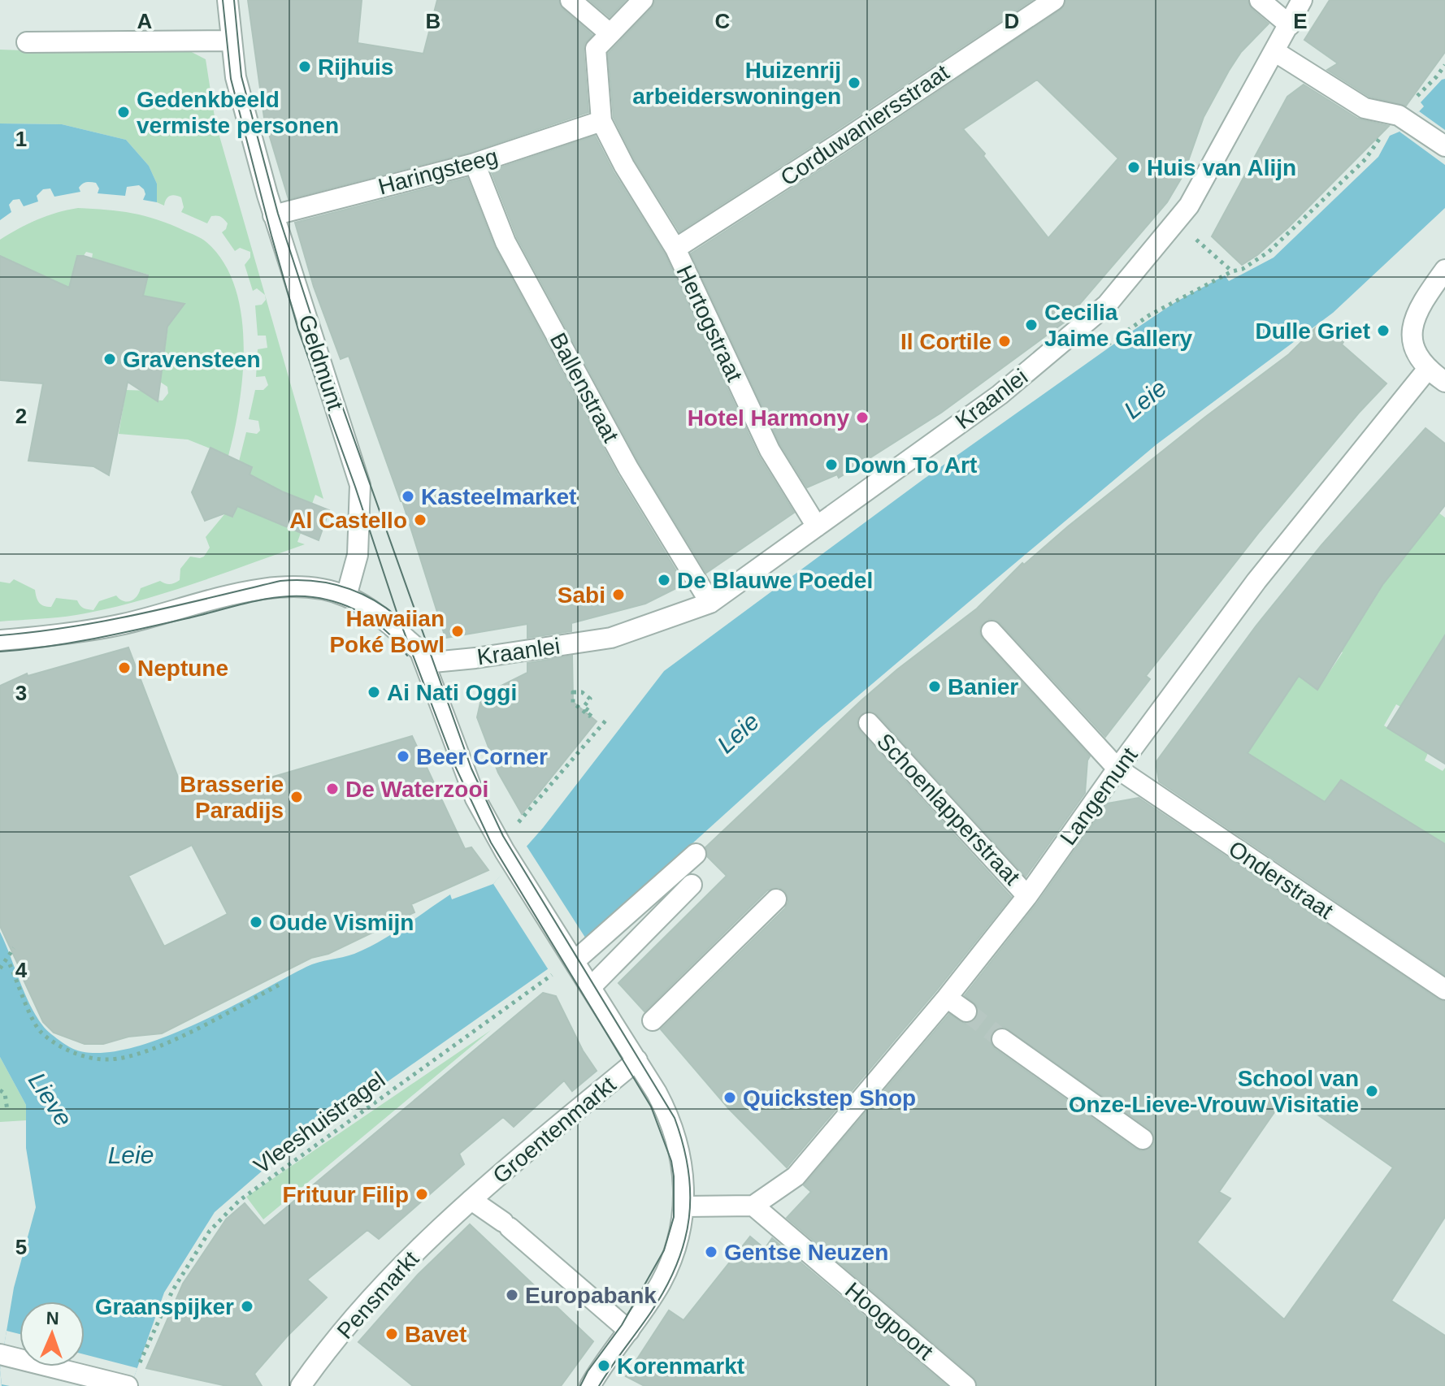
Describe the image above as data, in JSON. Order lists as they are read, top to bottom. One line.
{"streets":{"street":["Corduwaniersstraat","Haringsteeg","Hertogstraat","Geldmunt","Ballenstraat","Kraanlei","Langemunt","Schoenlapperstraat","Onderstraat","Groentenmarkt","Pensmarkt","Hoogpoort"],"path":["Vleeshuistragel"]},"crossings":[["Corduwaniersstraat","Hertogstraat"],["Haringsteeg","Hertogstraat"],["Haringsteeg","Geldmunt"],["Haringsteeg","Ballenstraat"],["Hertogstraat","Kraanlei"],["Ballenstraat","Kraanlei"],["Kraanlei","Groentenmarkt"],["Langemunt","Schoenlapperstraat"],["Langemunt","Onderstraat"],["Langemunt","Hoogpoort"],["Groentenmarkt","Pensmarkt"]],"water":["Leie","Lieve"],"places":["Rijhuis","Huizenrij arbeiderswoningen","Gedenkbeeld vermiste personen","Huis van Alijn","Cecilia Jaime Gallery","Dulle Griet","Il Cortile","Gravensteen","Hotel Harmony","Down To Art","Kasteelmarket","Al Castello","De Blauwe Poedel","Sabi","Hawaiian Poké Bowl","Neptune","Banier","Ai Nati Oggi","Beer Corner","De Waterzooi","Brasserie Paradijs","Oude Vismijn","School van Onze-Lieve-Vrouw Visitatie","Quickstep Shop","Frituur Filip","Gentse Neuzen","Europabank","Graanspijker","Bavet","Korenmarkt"],"north":"top","grid":{"columns":["A","B","C","D","E"],"rows":["1","2","3","4","5"]}}
